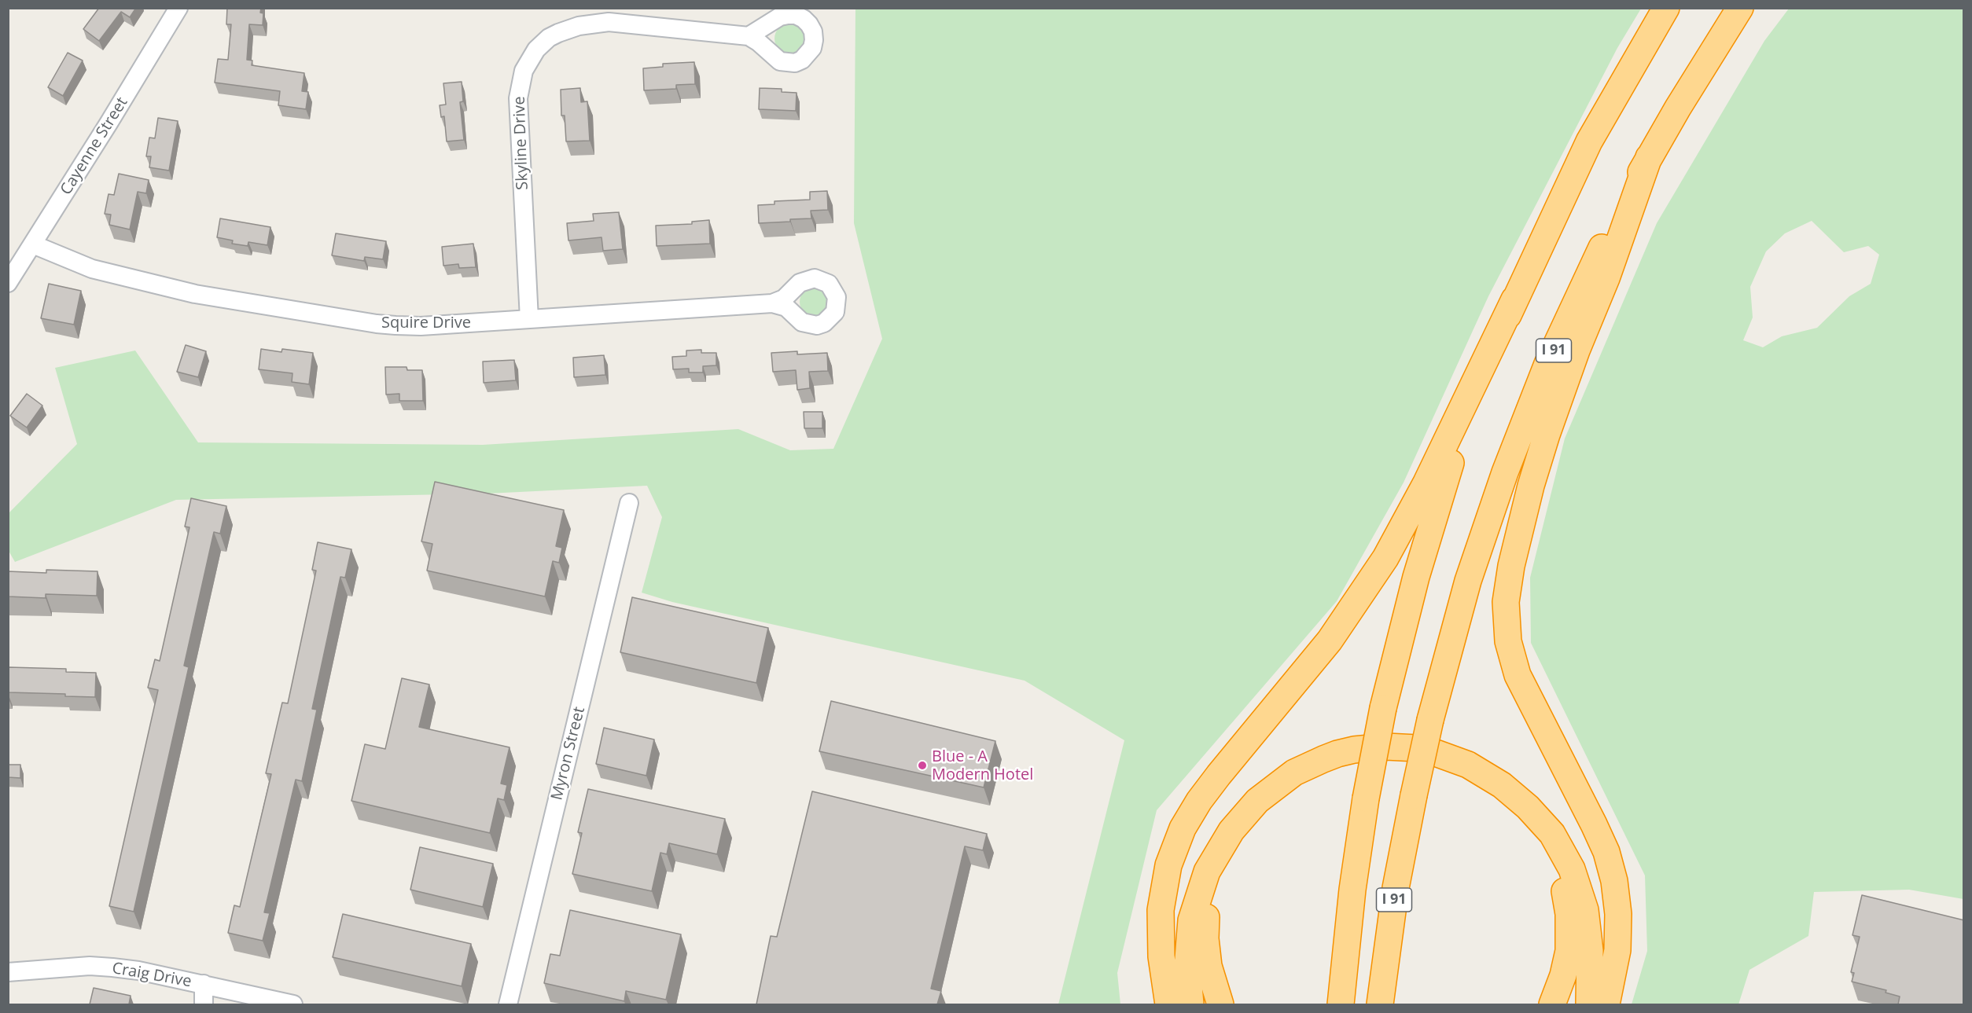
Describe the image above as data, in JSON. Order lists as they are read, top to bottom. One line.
{"streets":{"highway":["I 91"],"street":["Skyline Drive","Cayenne Street","Squire Drive","Myron Street","Craig Drive"]},"crossings":[["Skyline Drive","Squire Drive"],["Cayenne Street","Squire Drive"]],"places":["Blue - A Modern Hotel"]}
